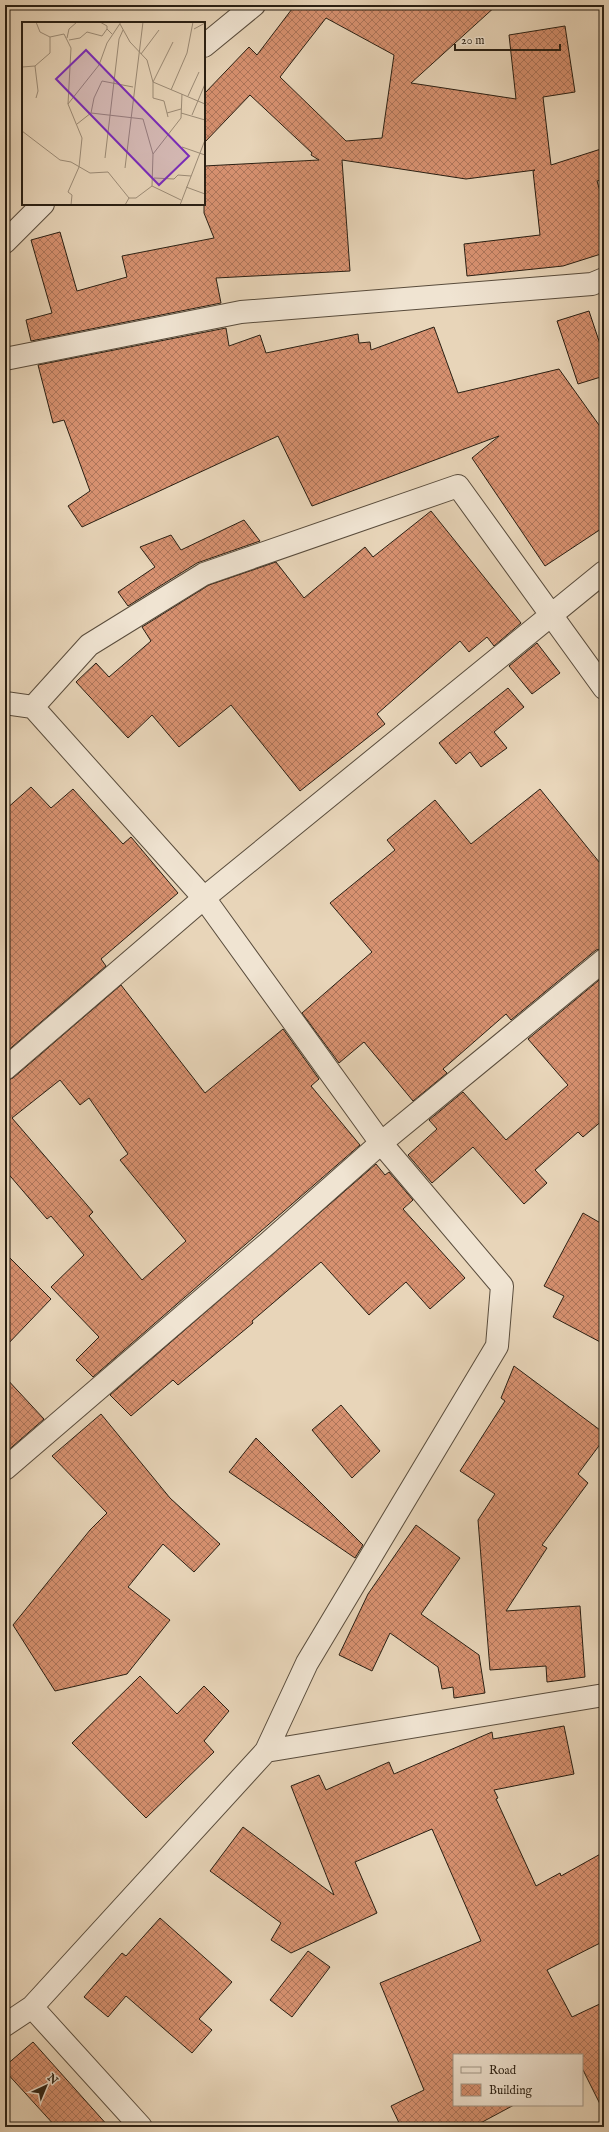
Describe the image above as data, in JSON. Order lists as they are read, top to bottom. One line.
{"legend":["Road","Building"],"scale_bar":"20 m","north":"top right"}
